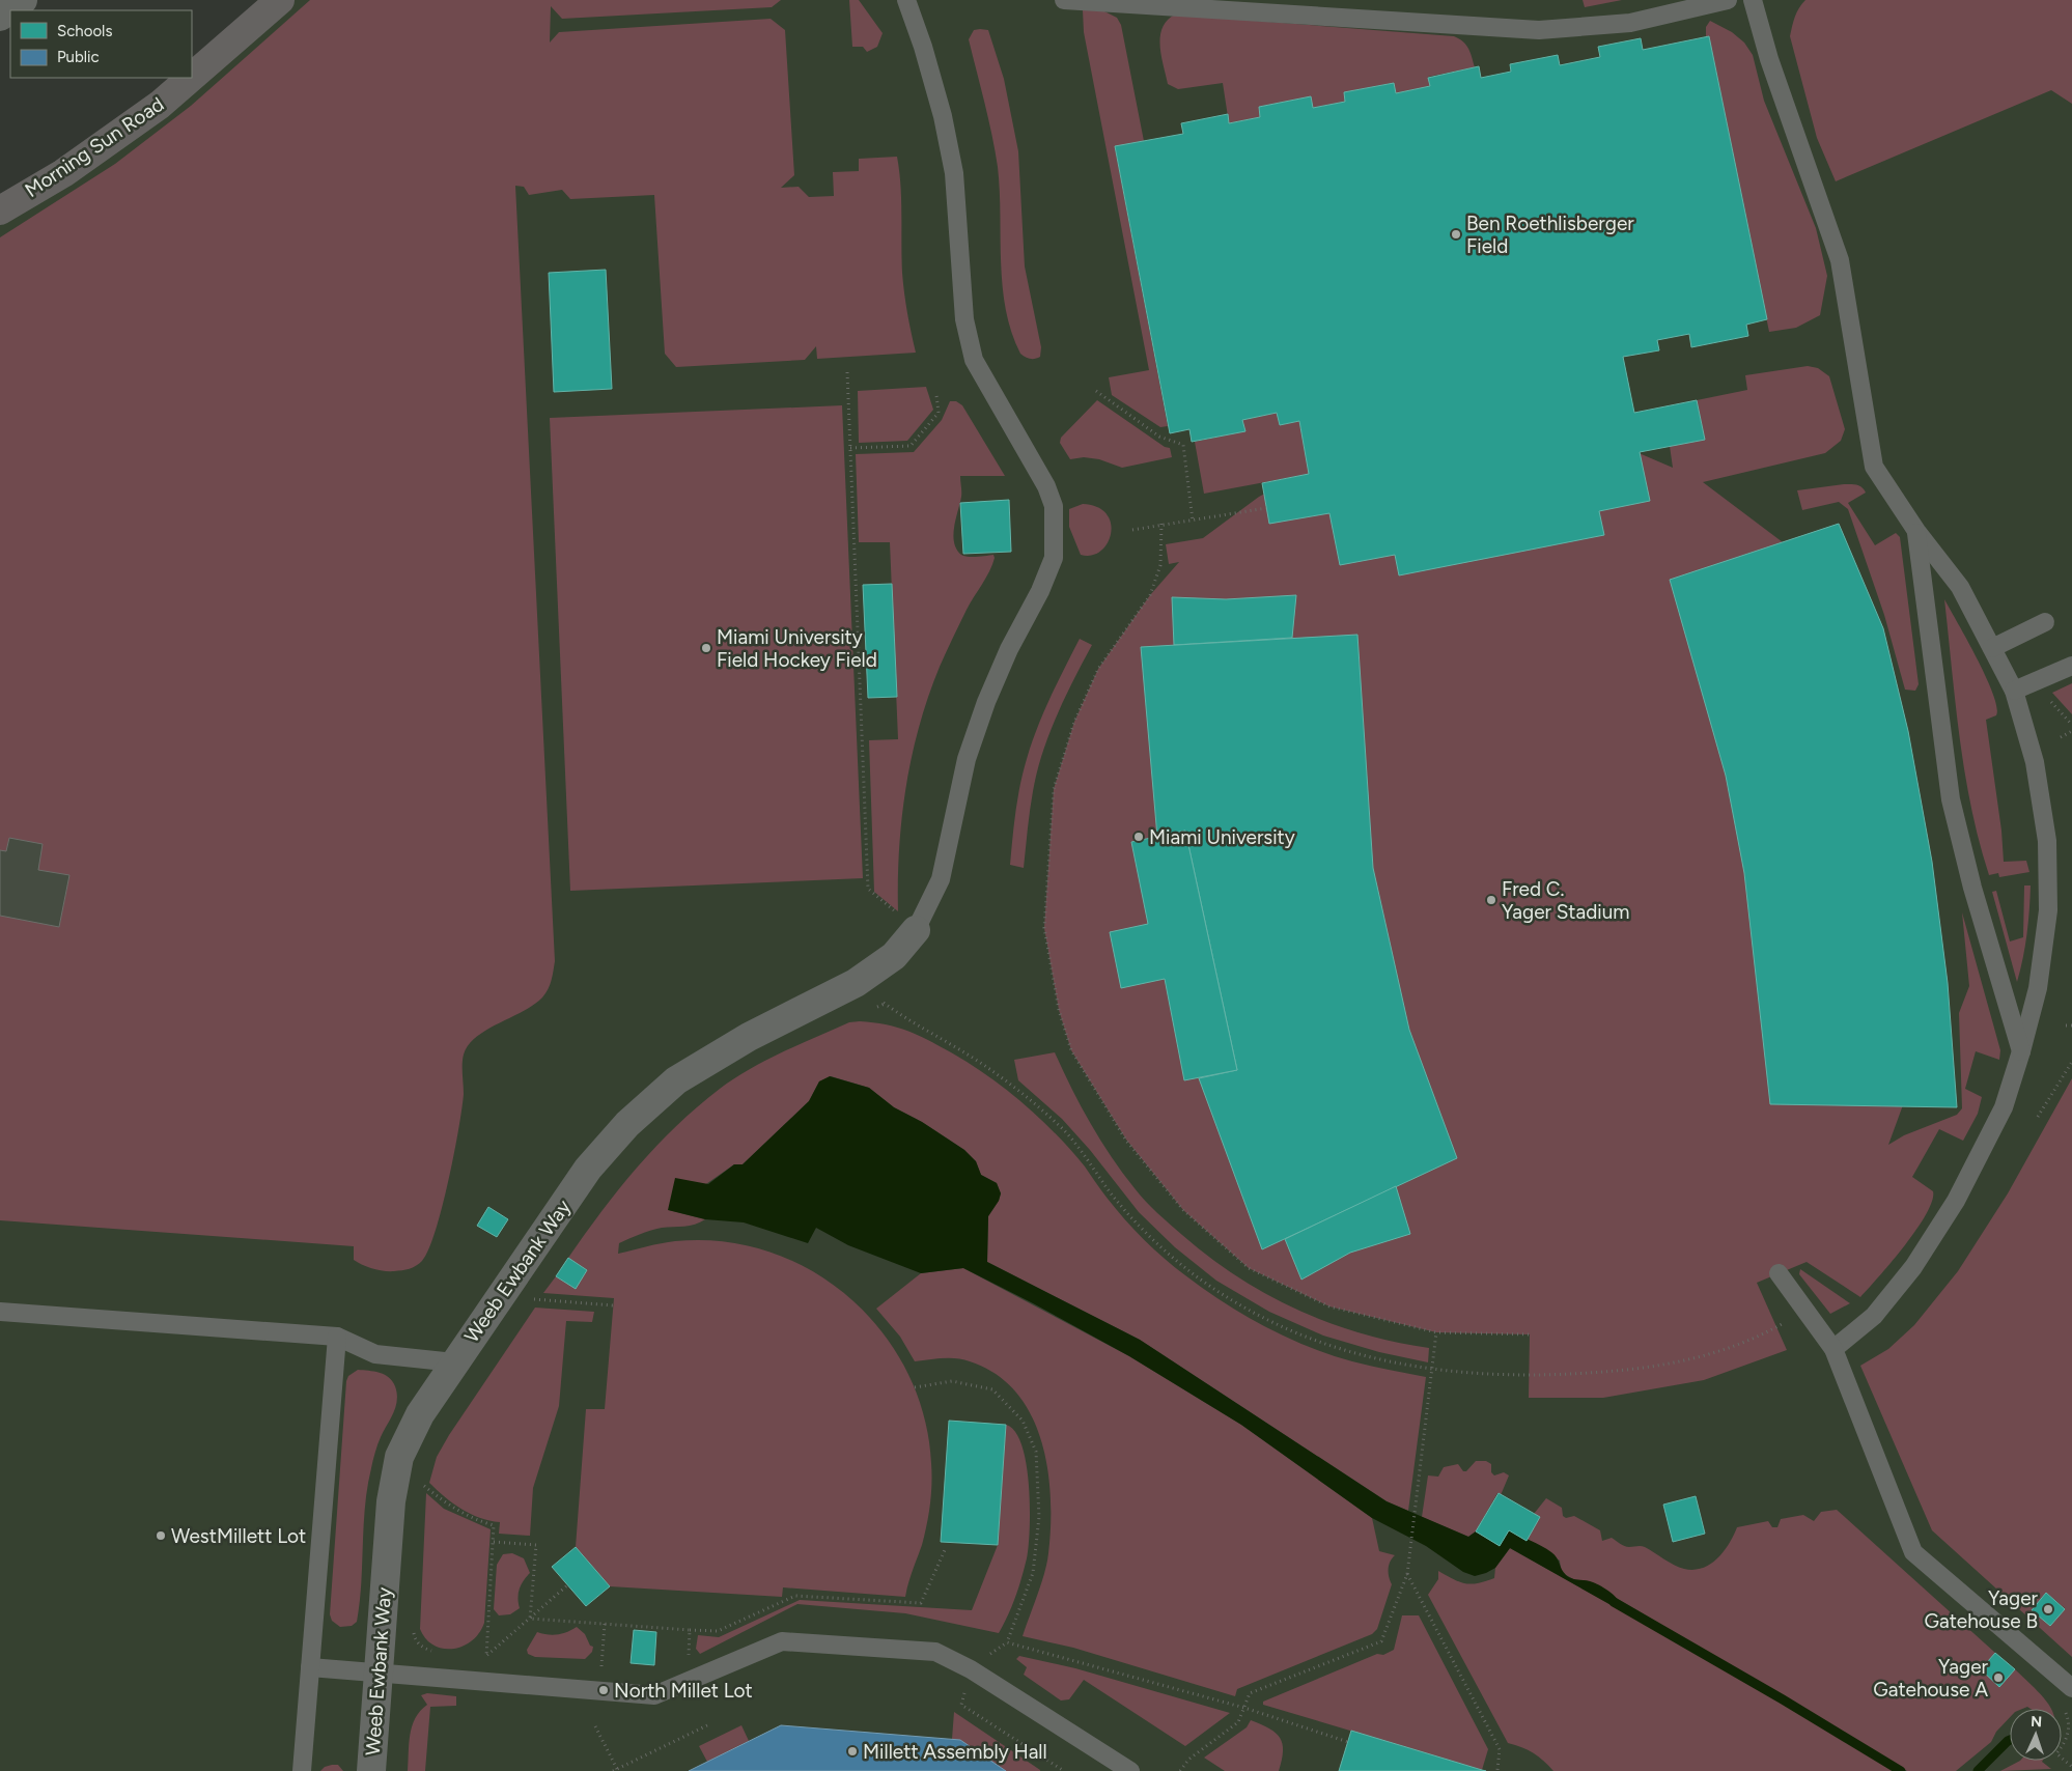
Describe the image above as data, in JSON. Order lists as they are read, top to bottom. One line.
{"streets":{"main road":["Morning Sun Road"],"street":["Weeb Ewbank Way"]},"places":["Ben Roethlisberger Field","Miami University Field Hockey Field","Miami University","Fred C. Yager Stadium","WestMillett Lot","Yager Gatehouse B","Yager Gatehouse A","North Millet Lot","Millett Assembly Hall"],"legend":["Schools","Public"],"north":"top"}
